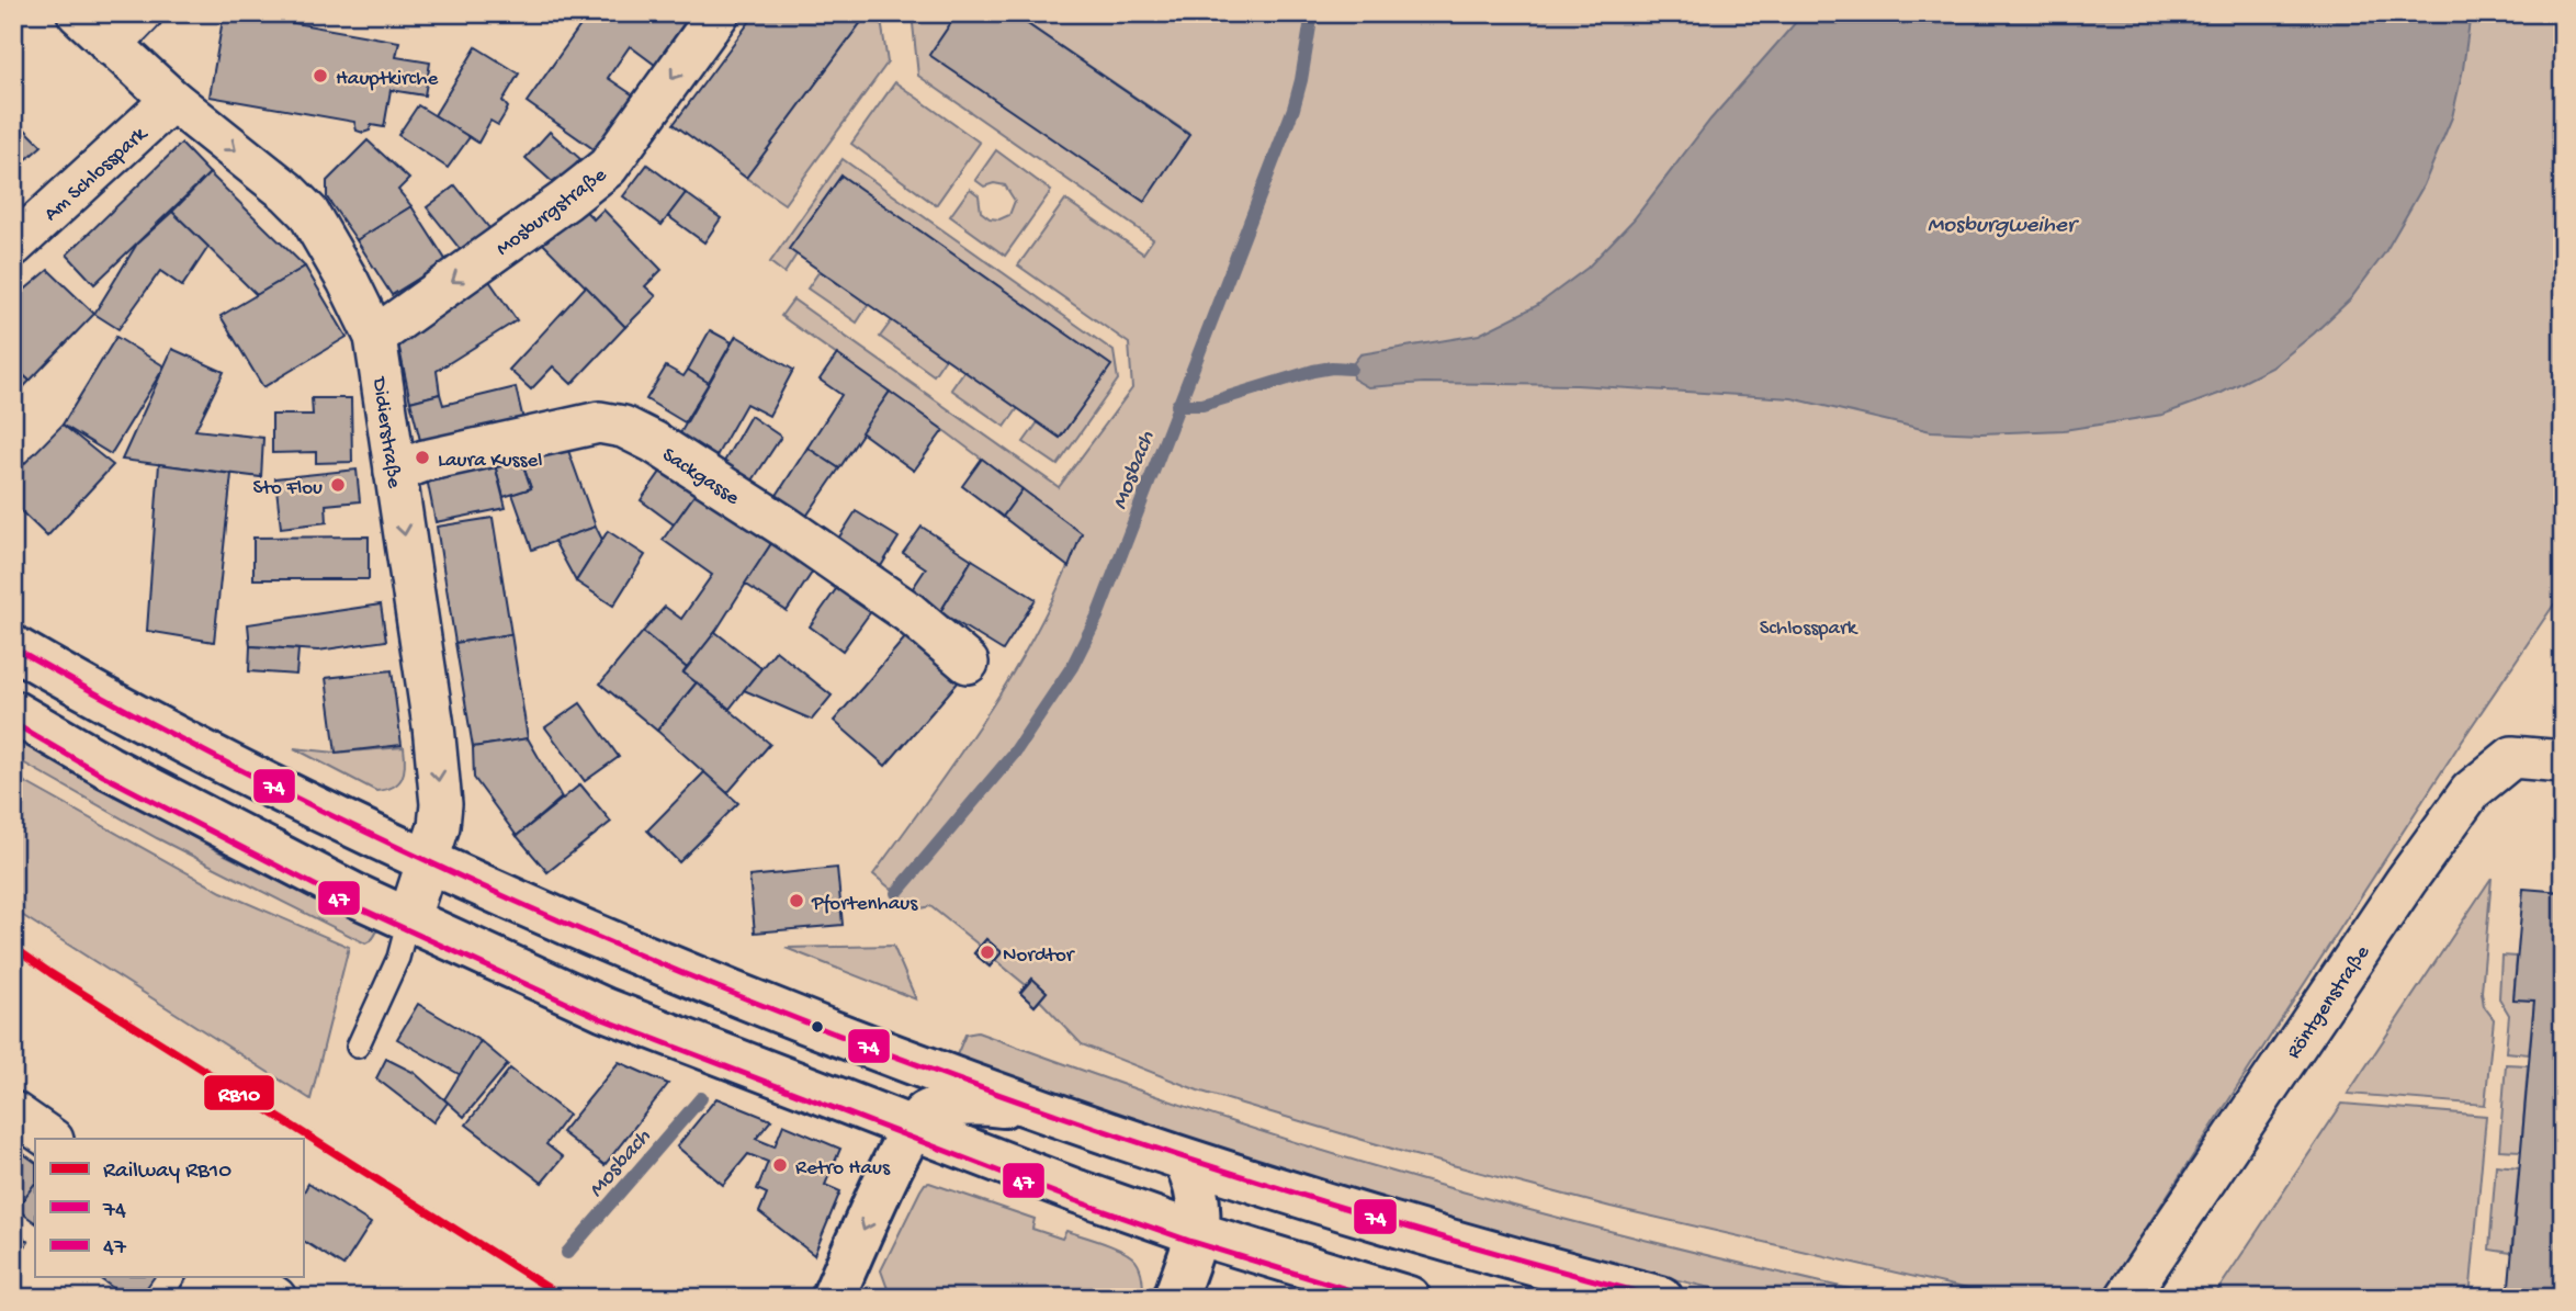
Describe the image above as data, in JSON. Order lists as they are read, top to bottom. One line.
{"streets":{"street":["Am Schlosspark","Mosburgstraße","Didierstraße","Sackgasse","Röntgenstraße"]},"crossings":[["Am Schlosspark","Didierstraße"],["Mosburgstraße","Didierstraße"],["Didierstraße","Sackgasse"]],"one_way":["Mosburgstraße","Didierstraße"],"water":["Mosburgweiher","Mosbach"],"parks":["Schlosspark"],"places":["Hauptkirche","Laura Kussel","Sto Flou","Pfortenhaus","Nordtor","Retro Haus"],"lines":["transit line 74","transit line 47","rail line RB10"],"legend":["Railway RB10","74","47"]}
